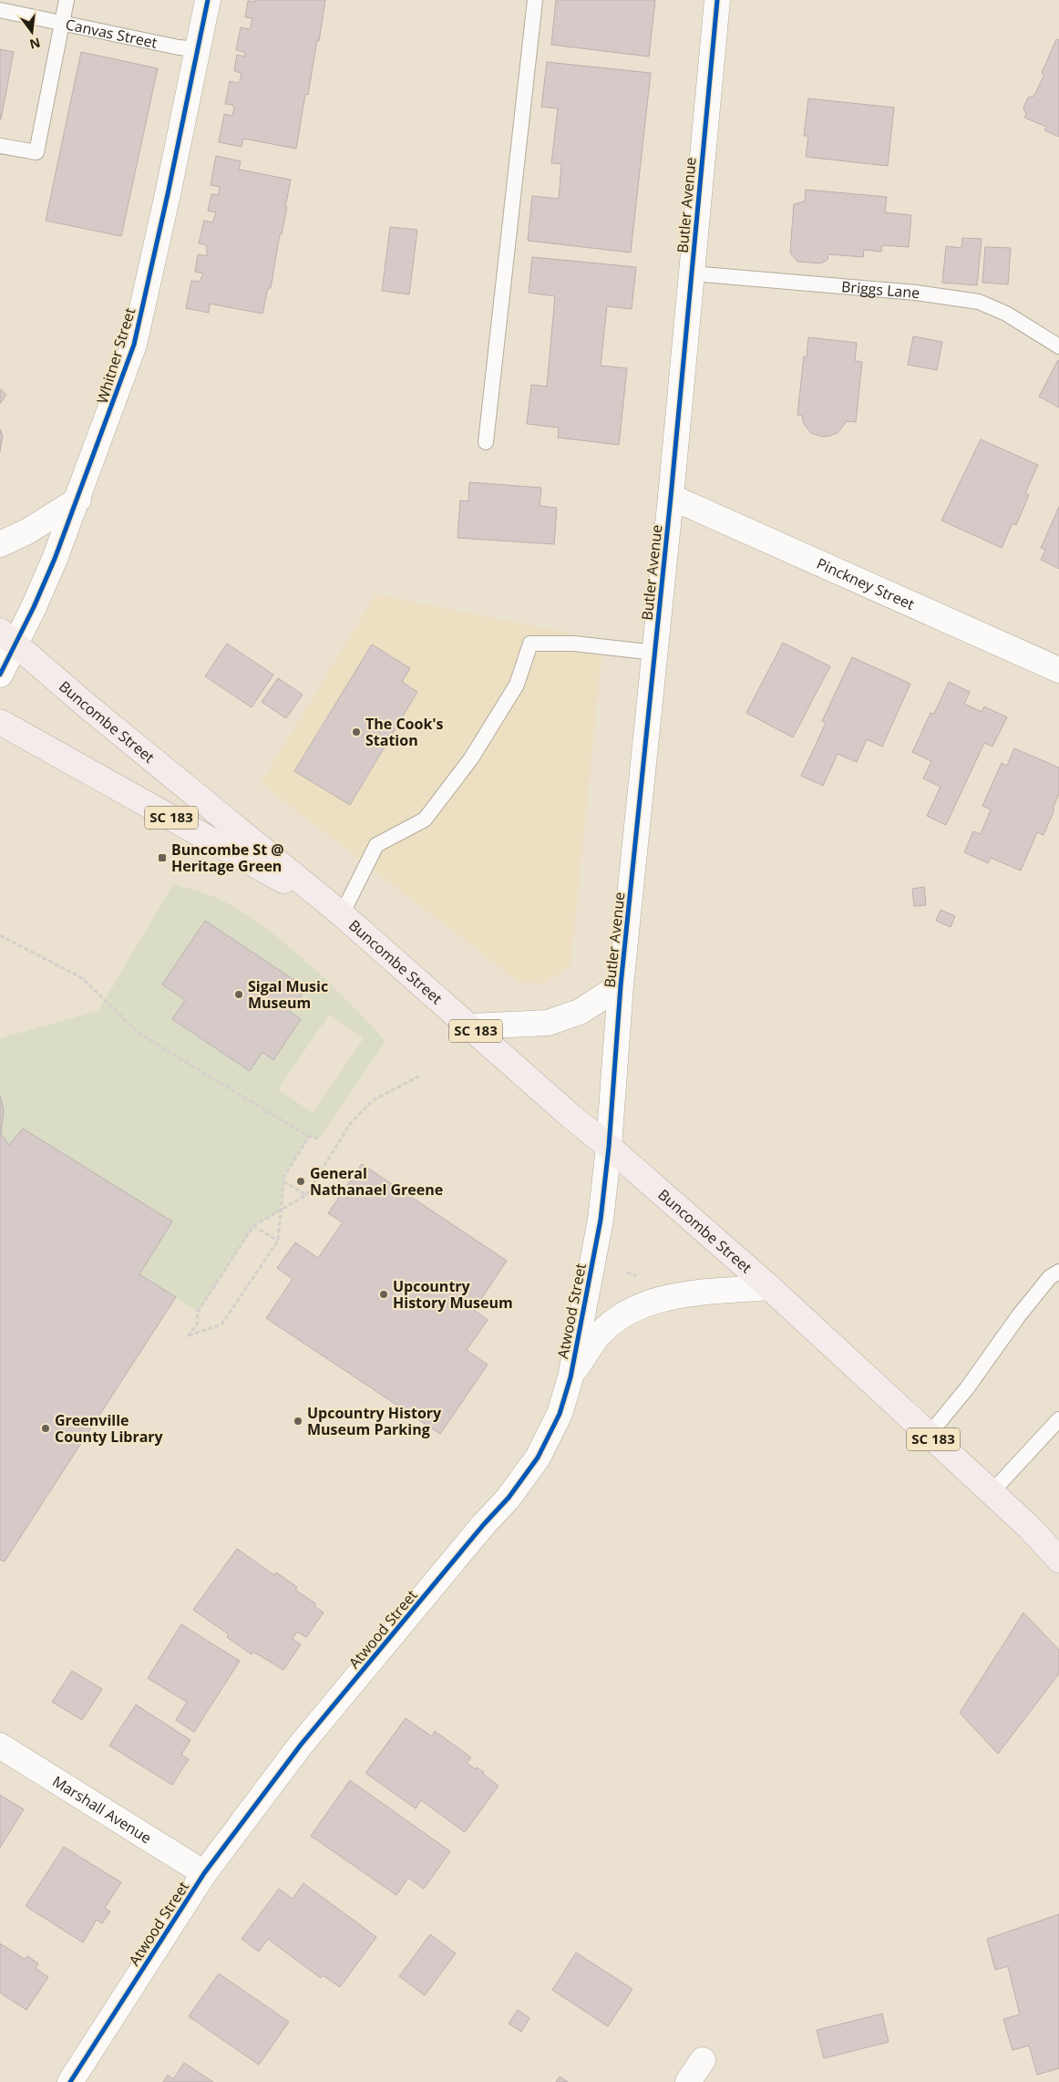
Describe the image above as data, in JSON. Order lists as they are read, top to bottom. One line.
{"streets":{"main road":["Buncombe Street","SC 183"],"street":["Butler Avenue","Whitner Street","Pinckney Street","Atwood Street","Marshall Avenue"],"lane":["Canvas Street","Briggs Lane"]},"crossings":[["Canvas Street","Whitner Street"],["Butler Avenue","Briggs Lane"],["Butler Avenue","Pinckney Street"],["Butler Avenue","Buncombe Street"],["Butler Avenue","Atwood Street"],["Whitner Street","Buncombe Street"],["Buncombe Street","Atwood Street"],["Atwood Street","Marshall Avenue"]],"places":{"other":["The Cook's Station","Sigal Music Museum","General Nathanael Greene","Upcountry History Museum","Upcountry History Museum Parking","Greenville County Library"],"transit":["Buncombe St @ Heritage Green"]},"north":"bottom"}
